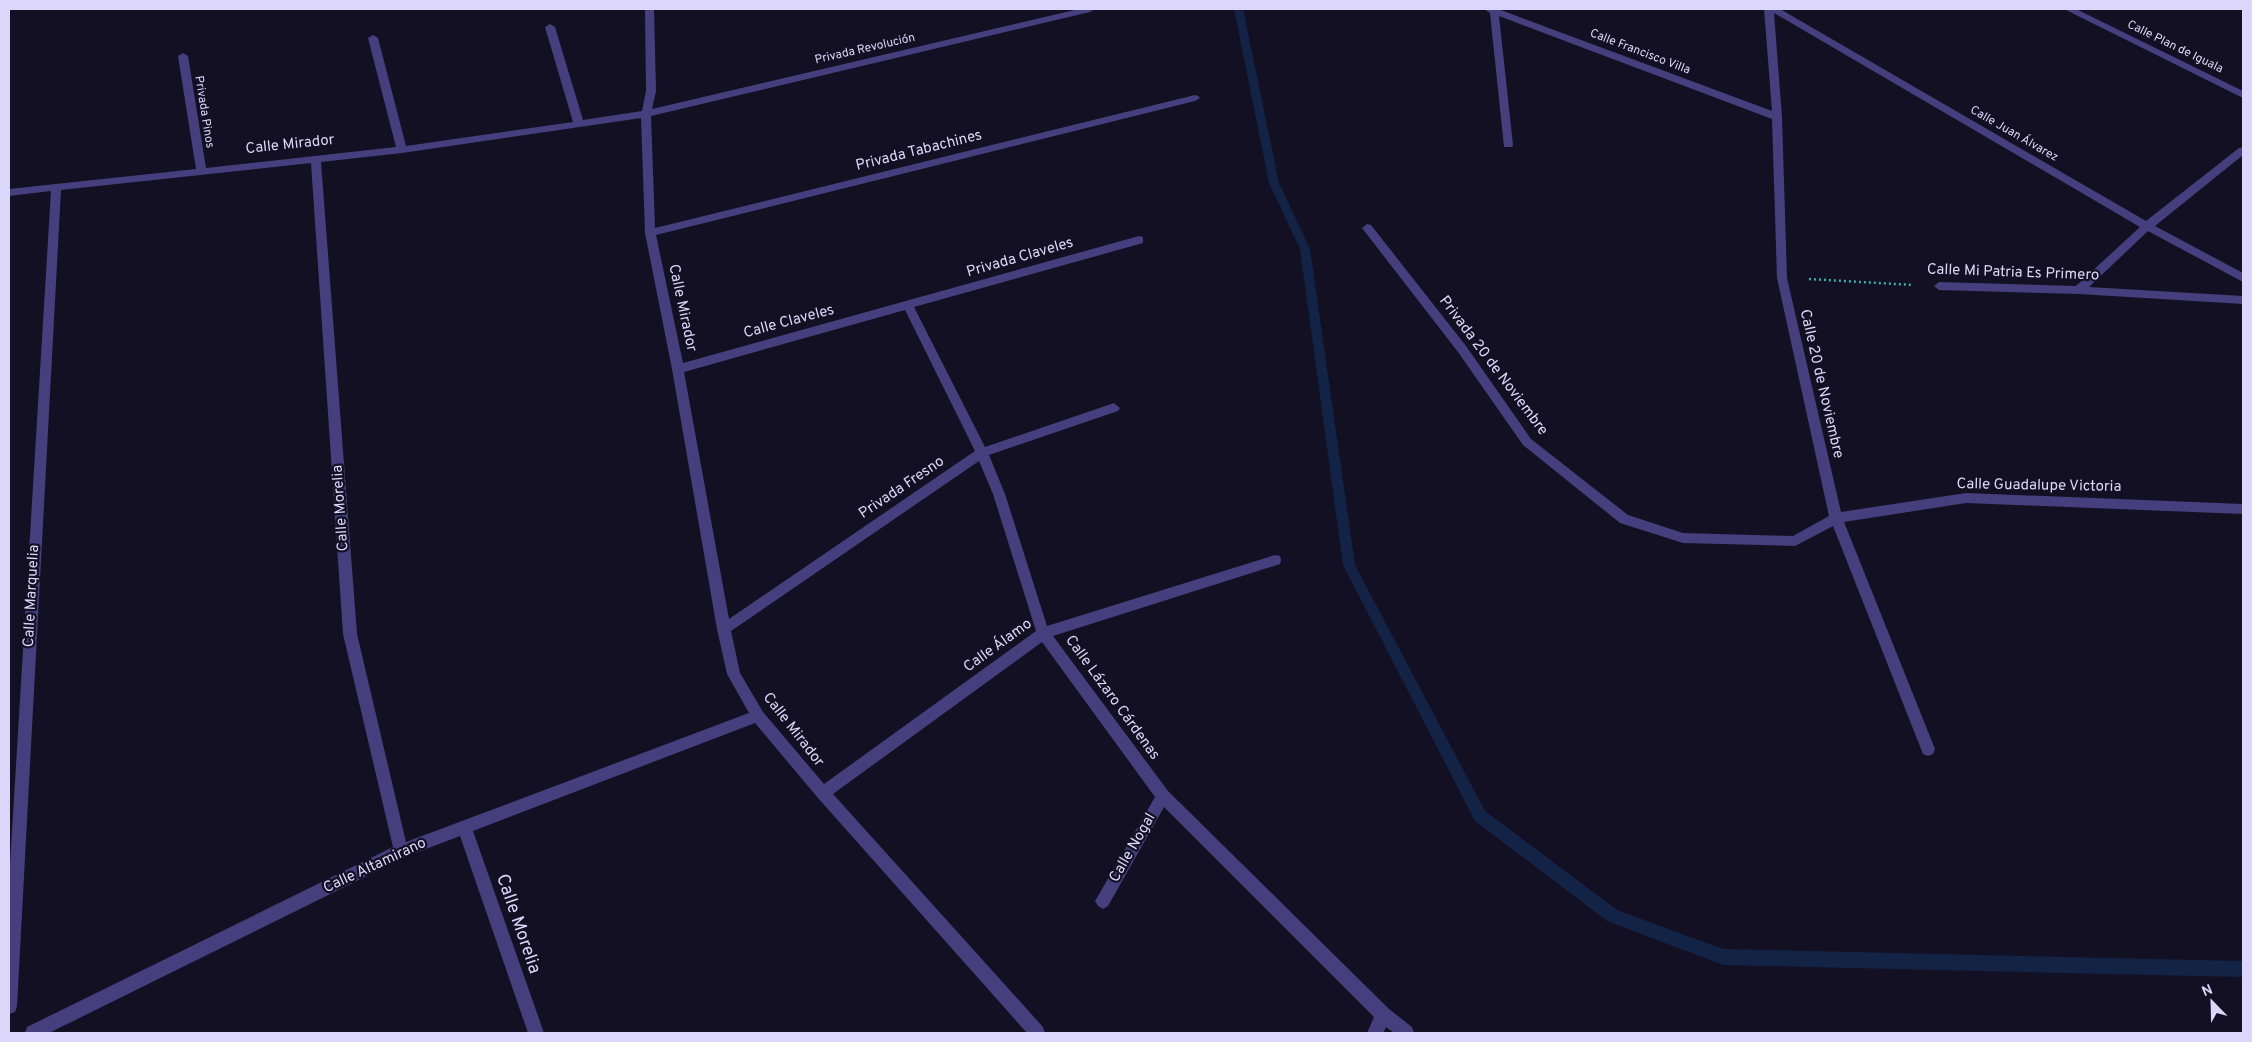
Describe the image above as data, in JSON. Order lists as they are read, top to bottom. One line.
{"streets":{"street":["Calle Plan de Iguala","Privada Revolución","Calle Francisco Villa","Privada Pinos","Calle Juan Álvarez","Calle Mirador","Privada Tabachines","Privada Claveles","Calle Mi Patria Es Primero","Calle Claveles","Privada 20 de Noviembre","Calle 20 de Noviembre","Calle Guadalupe Victoria","Privada Fresno","Calle Morelia","Calle Marquelia","Calle Álamo","Calle Lázaro Cárdenas","Calle Nogal","Calle Altamirano"]},"crossings":[["Privada Revolución","Calle Mirador"],["Calle Francisco Villa","Calle 20 de Noviembre"],["Privada Pinos","Calle Mirador"],["Calle Mirador","Privada Tabachines"],["Calle Mirador","Calle Claveles"],["Calle Mirador","Privada Fresno"],["Calle Mirador","Calle Morelia"],["Calle Mirador","Calle Marquelia"],["Calle Mirador","Calle Álamo"],["Calle Mirador","Calle Altamirano"],["Privada Claveles","Calle Claveles"],["Privada Claveles","Calle Lázaro Cárdenas"],["Calle Mi Patria Es Primero","Calle 20 de Noviembre"],["Calle Claveles","Calle Lázaro Cárdenas"],["Privada 20 de Noviembre","Calle 20 de Noviembre"],["Privada 20 de Noviembre","Calle Guadalupe Victoria"],["Calle 20 de Noviembre","Calle Guadalupe Victoria"],["Privada Fresno","Calle Lázaro Cárdenas"],["Calle Morelia","Calle Altamirano"],["Calle Álamo","Calle Lázaro Cárdenas"],["Calle Lázaro Cárdenas","Calle Nogal"]],"north":"top left"}
